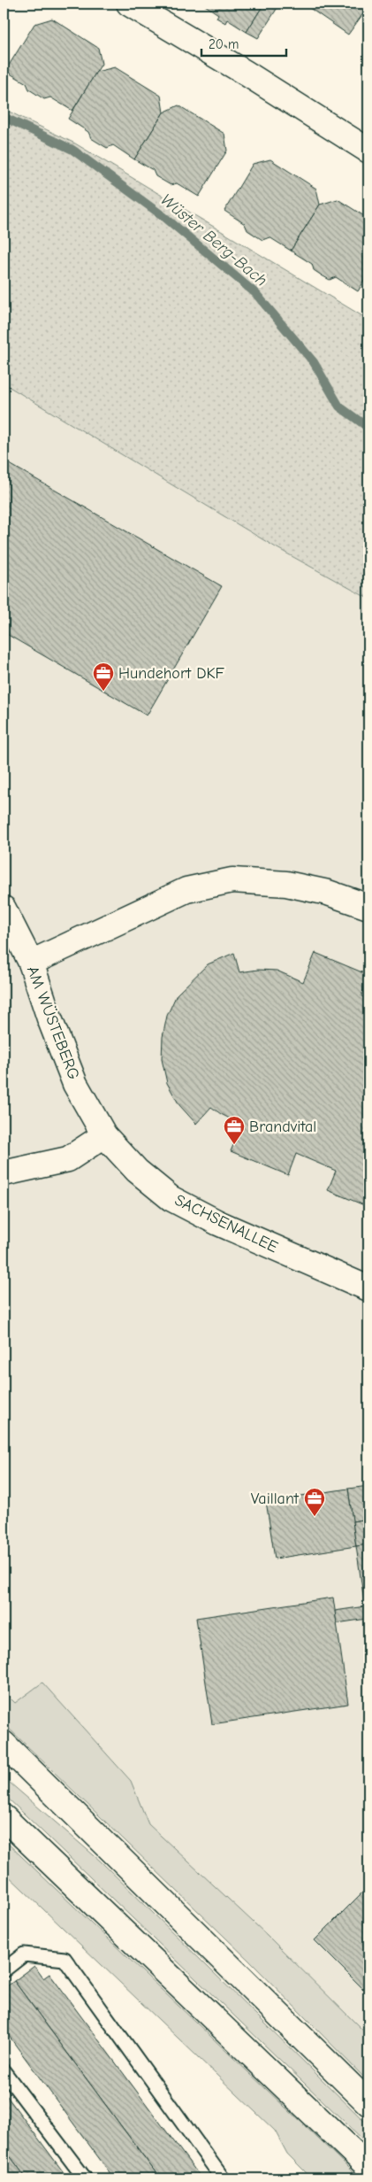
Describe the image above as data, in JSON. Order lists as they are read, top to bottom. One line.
{"streets":{"street":["AM WÜSTEBERG","SACHSENALLEE"]},"crossings":[["AM WÜSTEBERG","SACHSENALLEE"]],"water":["Wüster Berg-Bach"],"places":{"office":["Hundehort DKF","Brandvital","Vaillant"]},"scale_bar":"20 m"}
